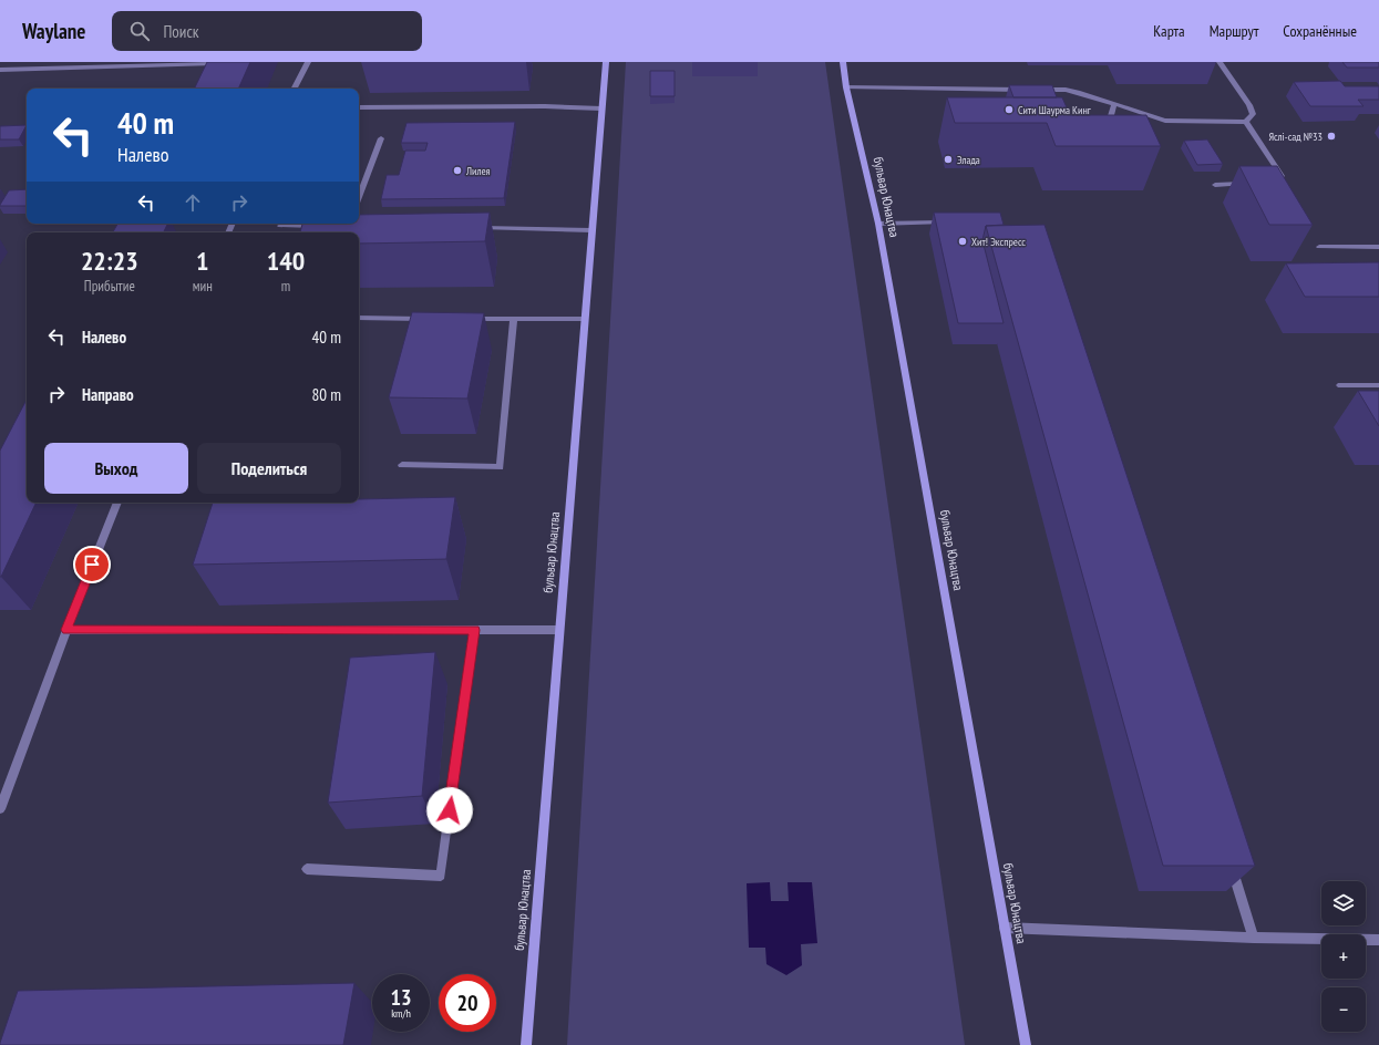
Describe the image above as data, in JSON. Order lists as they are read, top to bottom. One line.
{"streets":{"street":["бульвар Юнацтва"]},"places":["Сити Шаурма Кинг","Яслі-сад №33","Элада","Лилея","Хит! Экспресс"],"page":{"header":"Waylane","search":"Поиск","nav":["Карта","Маршрут","Сохранённые"],"turn":["40 m","Налево"],"eta":["22:23","Прибытие","1","мин","140","m"],"list":[{"name":"Налево","value":"40 m"},{"name":"Направо","value":"80 m"}],"buttons":["Выход","Поделиться"],"map_buttons":["+","−"],"speed":"13 km/h","limit":"20"}}
